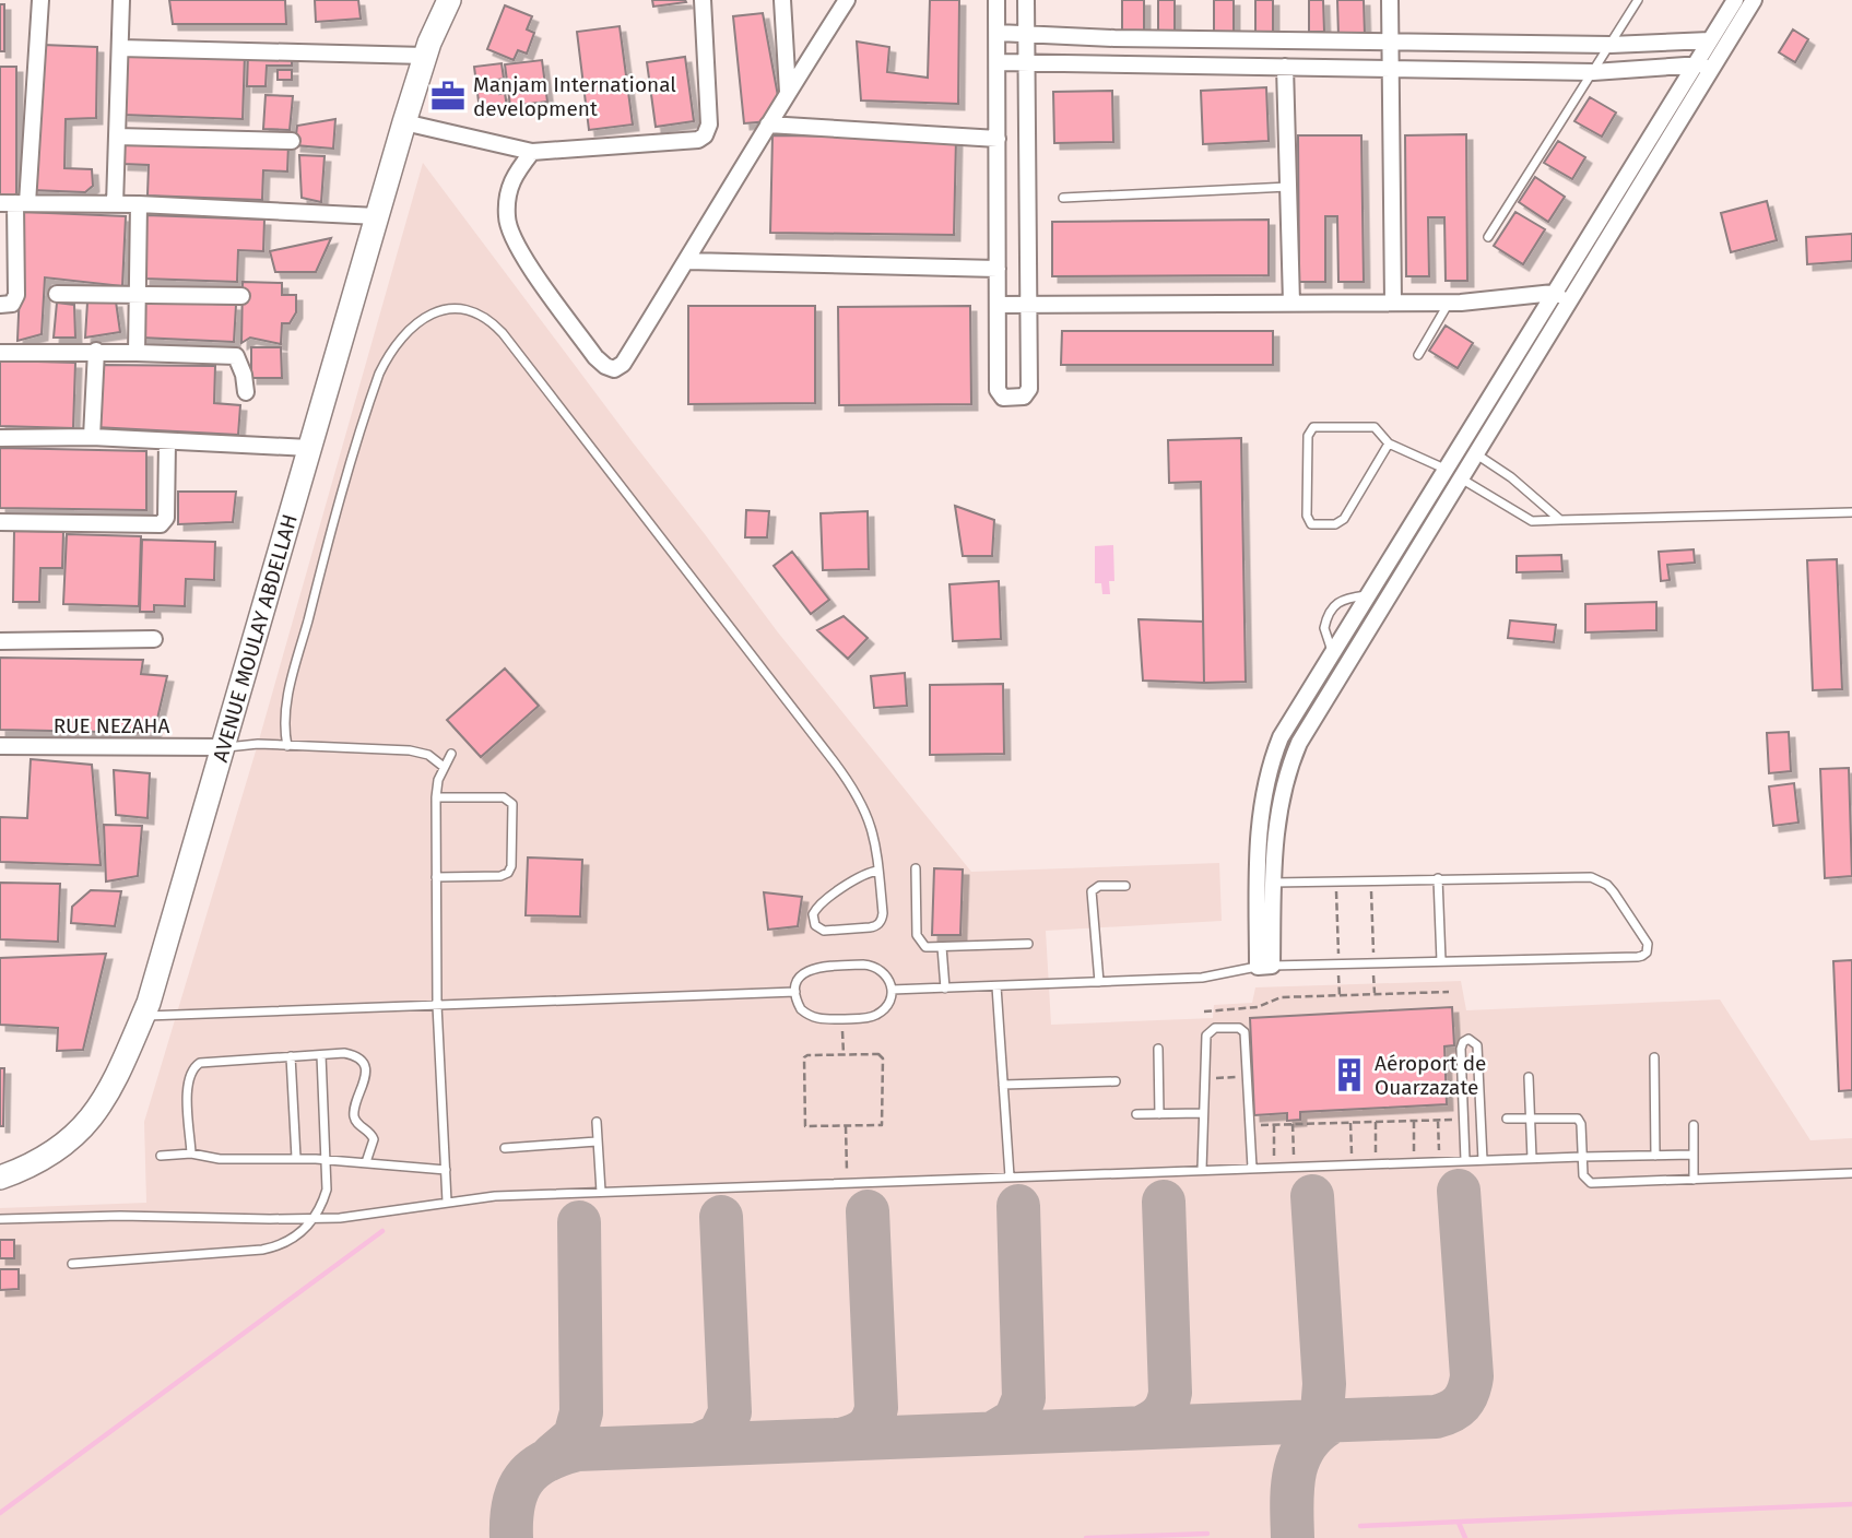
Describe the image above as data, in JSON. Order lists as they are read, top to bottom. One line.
{"streets":{"main road":["AVENUE MOULAY ABDELLAH"],"street":["RUE NEZAHA"]},"crossings":[["AVENUE MOULAY ABDELLAH","RUE NEZAHA"]],"places":{"office":["Manjam International development"],"building":["Aéroport de Ouarzazate"]}}
